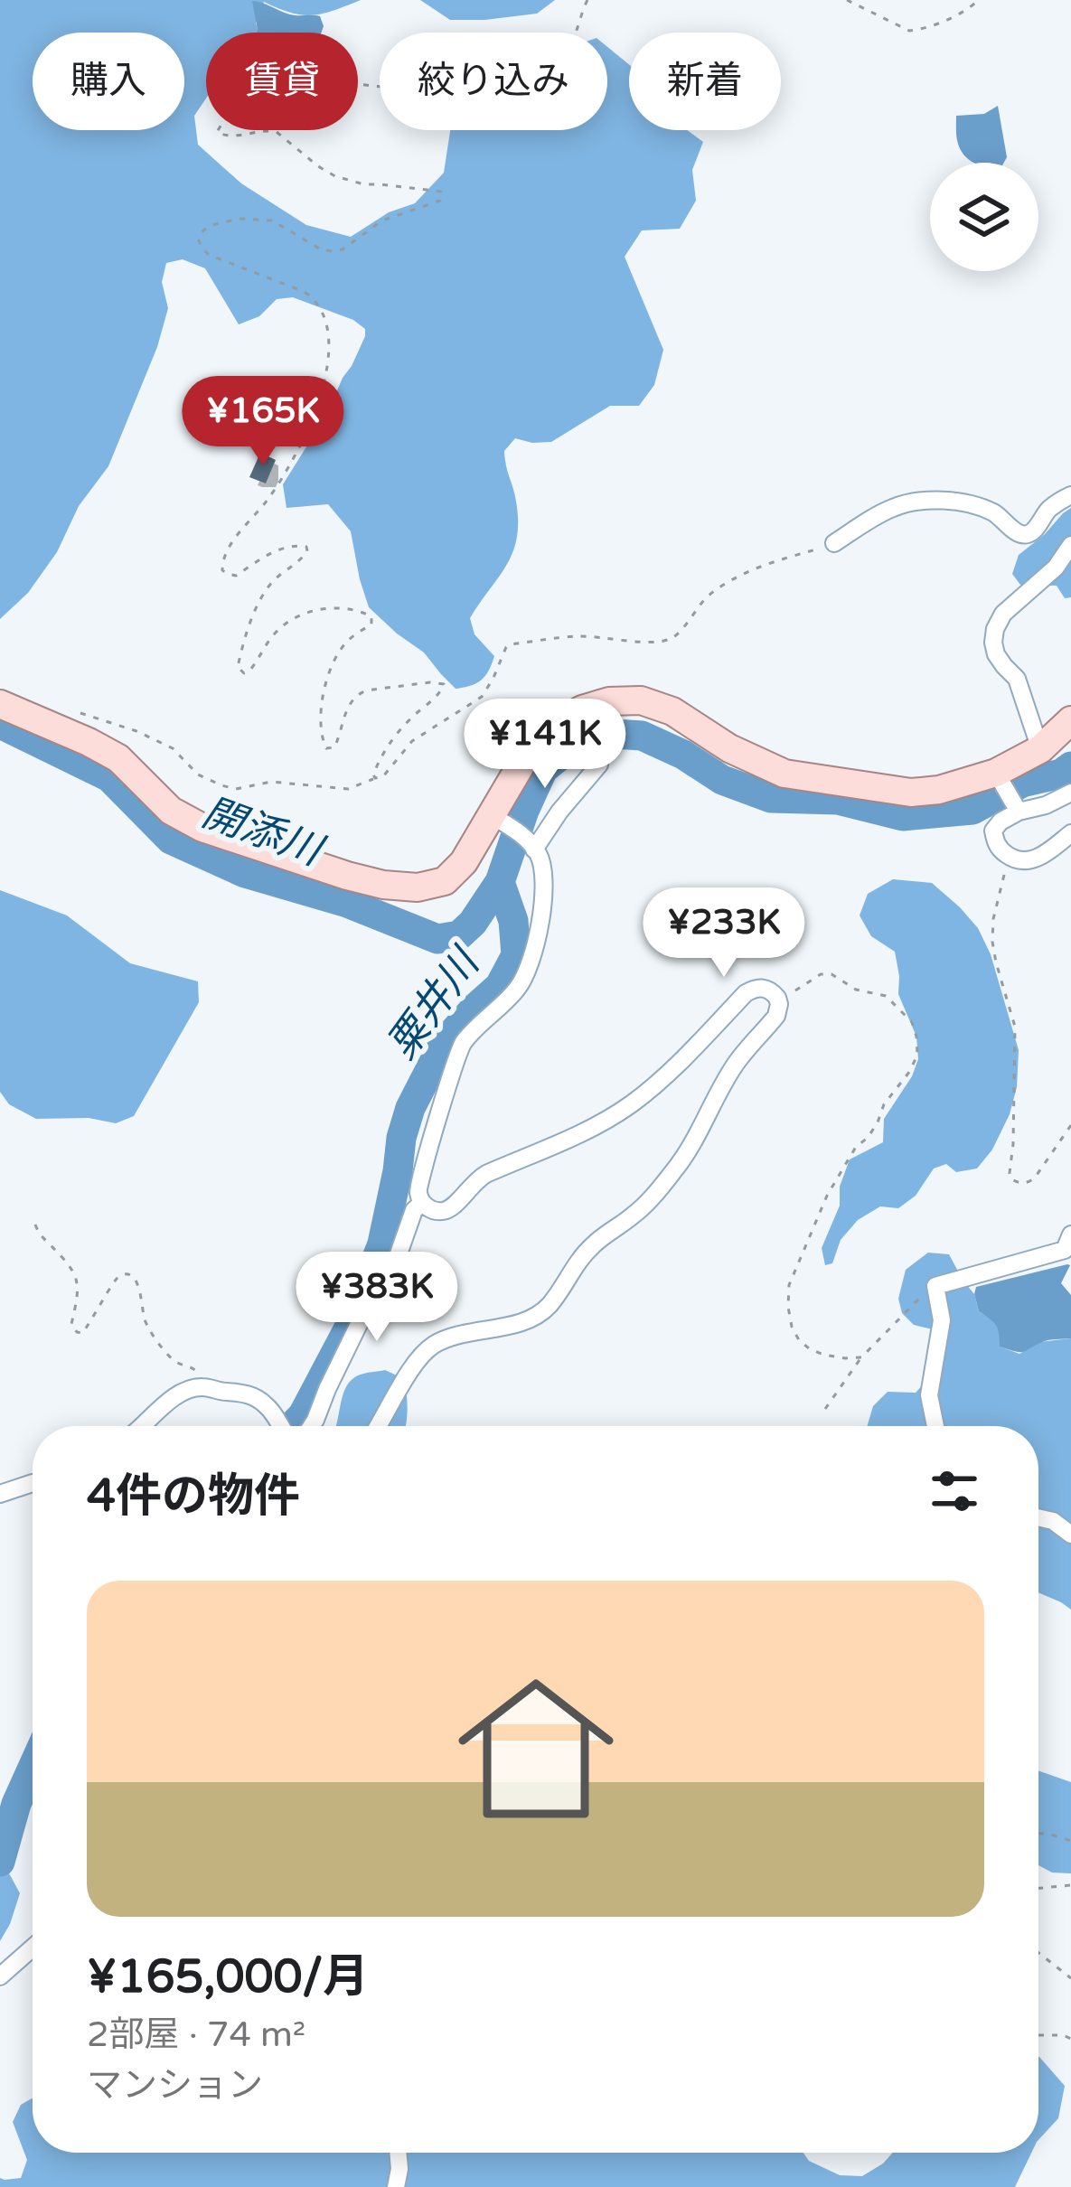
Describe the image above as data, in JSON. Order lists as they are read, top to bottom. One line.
{"water":["開添川","粟井川"],"page":{"chip":["購入","賃貸","絞り込み","新着"],"price":["¥165K","¥141K","¥233K","¥383K"],"heading":"4件の物件","list":[{"name":"¥165,000/月","note":"2部屋 · 74 m² · マンション"}]}}
